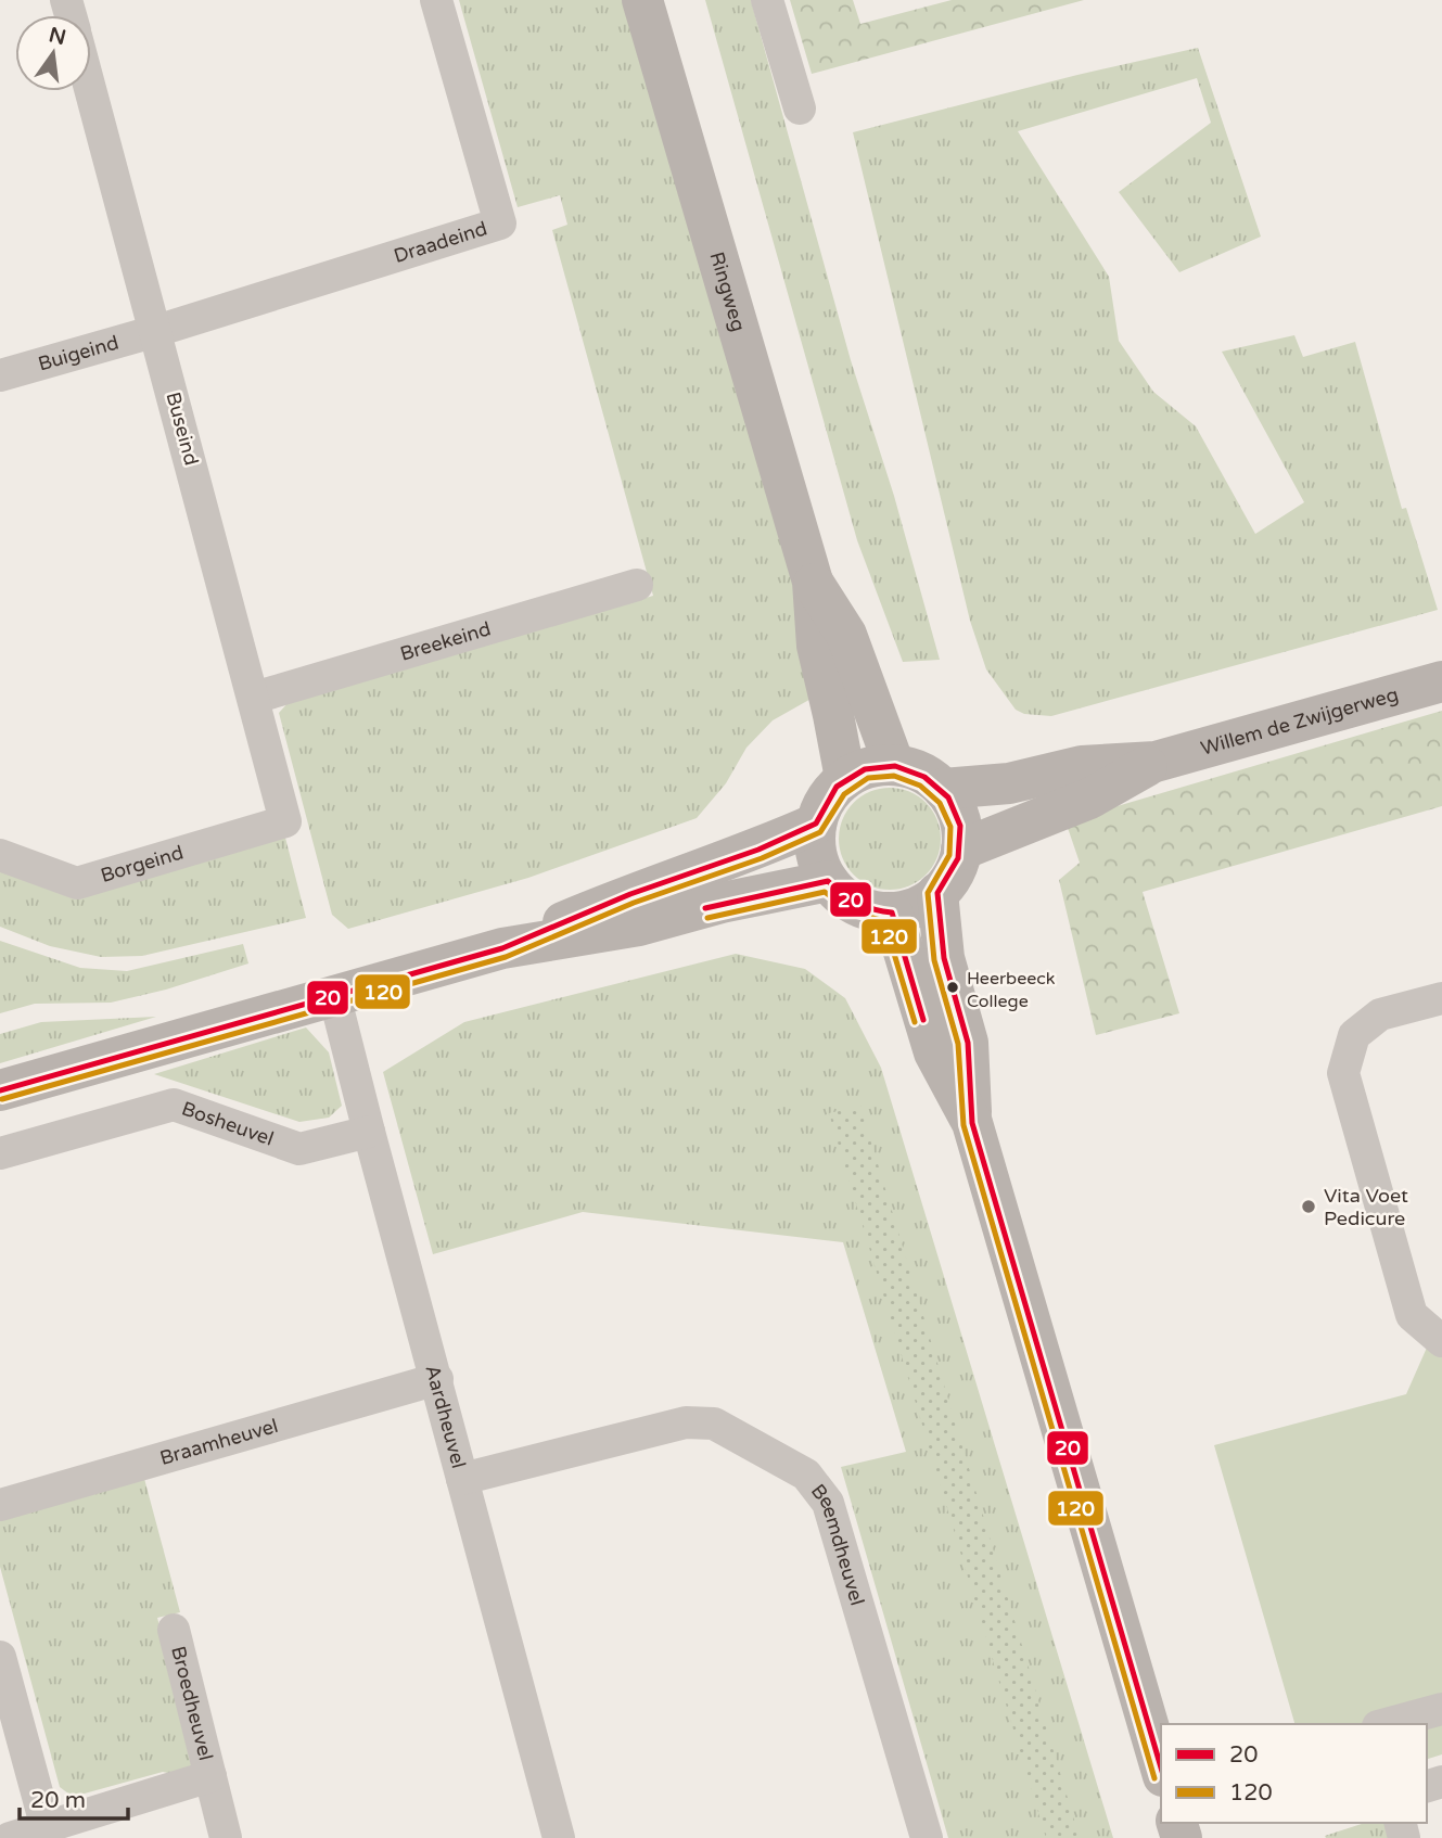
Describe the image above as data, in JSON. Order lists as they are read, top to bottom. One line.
{"streets":{"main road":["Ringweg","Willem de Zwijgerweg"],"street":["Draadeind","Buigeind","Buseind","Breekeind","Borgeind","Bosheuvel","Aardheuvel","Braamheuvel","Beemdheuvel","Broedheuvel"]},"crossings":[["Draadeind","Buigeind"],["Draadeind","Buseind"],["Ringweg","Willem de Zwijgerweg"],["Buigeind","Buseind"],["Buseind","Breekeind"],["Buseind","Borgeind"],["Bosheuvel","Aardheuvel"],["Aardheuvel","Braamheuvel"],["Aardheuvel","Beemdheuvel"]],"places":["Heerbeeck College","Vita Voet Pedicure"],"lines":["transit line 20","transit line 120"],"legend":["20","120"],"scale_bar":"20 m","north":"top"}
